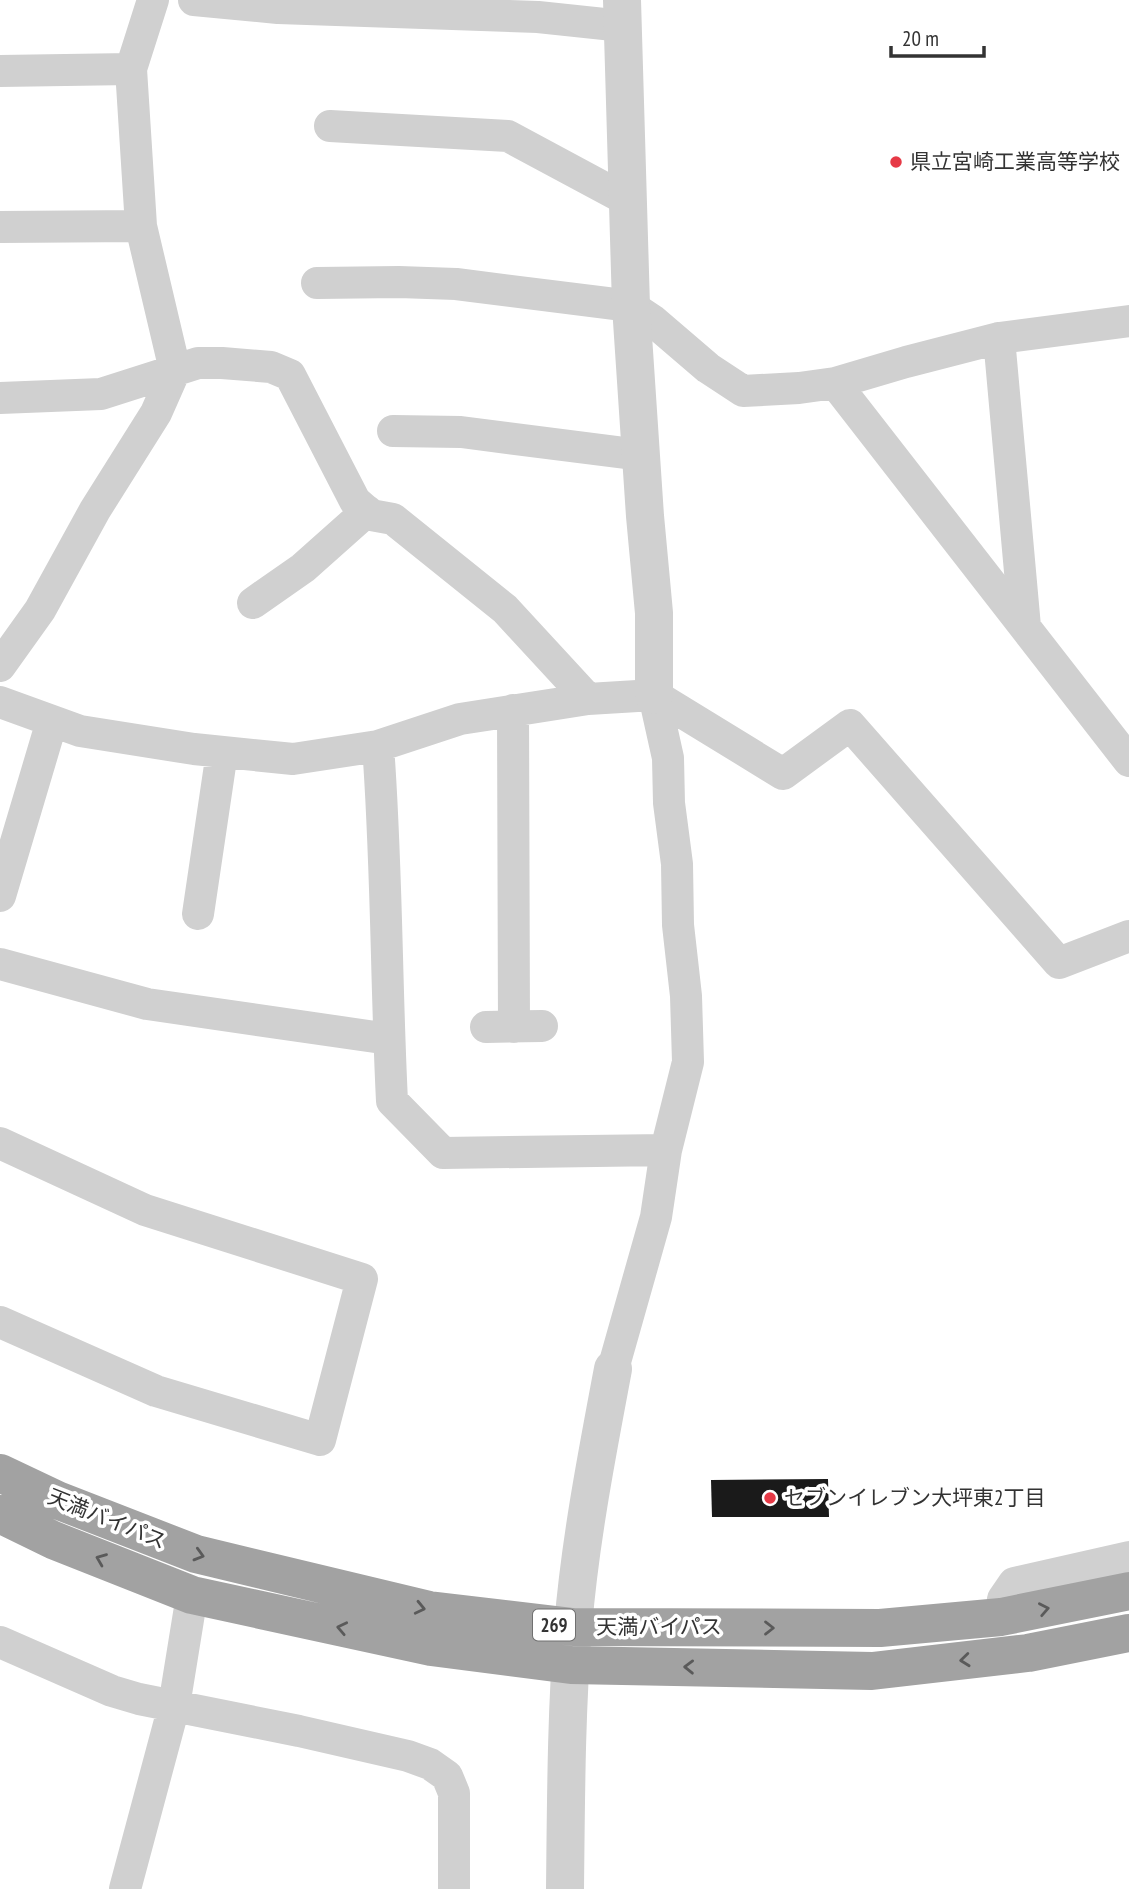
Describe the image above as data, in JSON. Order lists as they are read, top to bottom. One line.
{"streets":{"highway":["天満バイパス","269"]},"places":["県立宮崎工業高等学校","セブンイレブン大坪東2丁目"],"scale_bar":"20 m"}
